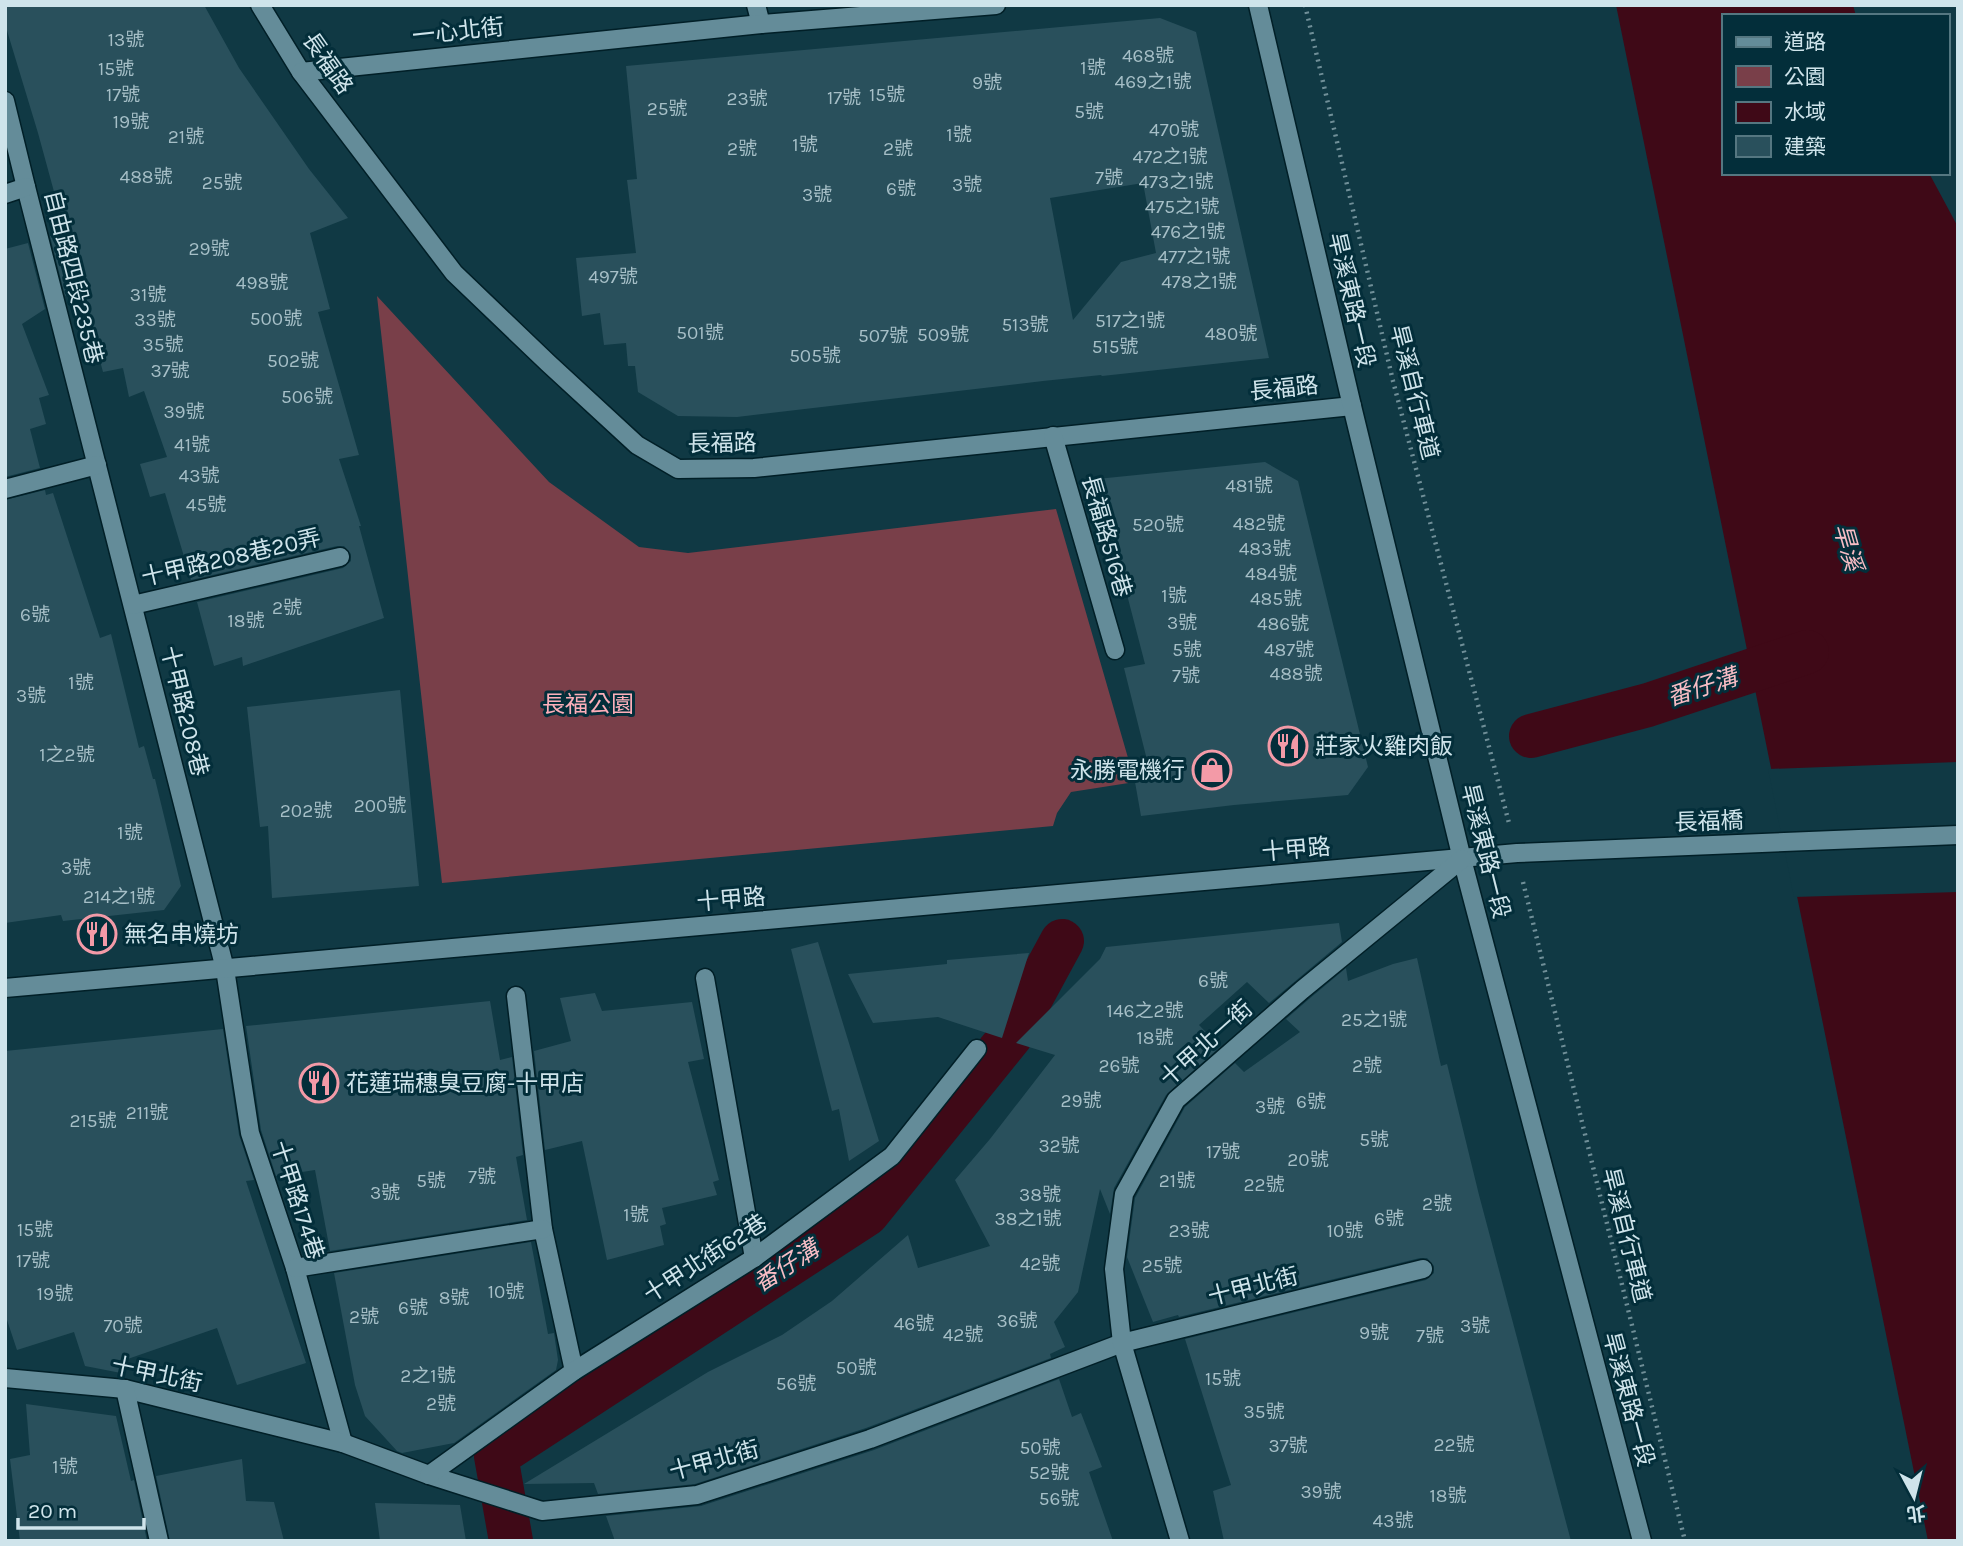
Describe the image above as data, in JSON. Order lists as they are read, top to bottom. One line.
{"streets":{"street":["一心北街","長福路","自由路四段235巷","旱溪東路一段","長福路516巷","十甲路208巷20弄","十甲路208巷","長福橋","十甲路","十甲北一街","十甲路174巷","十甲北街62巷","十甲北街"],"path":["旱溪自行車道"]},"crossings":[["一心北街","長福路"],["長福路","旱溪東路一段"],["長福路","長福路516巷"],["自由路四段235巷","十甲路208巷"],["旱溪東路一段","長福橋"],["旱溪東路一段","十甲路"],["旱溪東路一段","十甲北一街"],["十甲路208巷20弄","十甲路208巷"],["十甲路208巷","十甲路"],["十甲路208巷","十甲路174巷"],["長福橋","十甲路"],["長福橋","十甲北一街"],["十甲路","十甲北一街"],["十甲路","十甲路174巷"],["十甲北一街","十甲北街"],["十甲路174巷","十甲北街"],["十甲北街62巷","十甲北街"]],"water":["旱溪","番仔溝"],"parks":["長福公園"],"places":{"restaurant":["莊家火雞肉飯","無名串燒坊","花蓮瑞穗臭豆腐-十甲店"],"shop":["永勝電機行"]},"house_numbers":["13號","468號","1號","15號","469之1號","9號","17號","15號","17號","23號","25號","5號","19號","470號","1號","21號","1號","2號","2號","472之1號","488號","7號","473之1號","25號","3號","6號","3號","475之1號","476之1號","29號","477之1號","497號","478之1號","498號","31號","500號","33號","517之1號","513號","501號","480號","509號","507號","35號","515號","505號","502號","37號","506號","39號","41號","43號","481號","45號","482號","520號","483號","484號","1號","485號","2號","6號","18號","3號","486號","5號","487號","488號","7號","1號","3號","1之2號","200號","202號","1號","3號","214之1號","6號","146之2號","25之1號","18號","26號","2號","29號","6號","3號","211號","215號","5號","32號","17號","20號","7號","5號","21號","22號","3號","38號","2號","1號","38之1號","6號","15號","23號","10號","17號","42號","25號","10號","19號","8號","6號","2號","36號","46號","70號","3號","9號","42號","7號","50號","2之1號","15號","56號","2號","35號","22號","37號","50號","1號","52號","39號","18號","56號","43號"],"legend":["道路","公園","水域","建築"],"scale_bar":"20 m","north":"bottom"}
